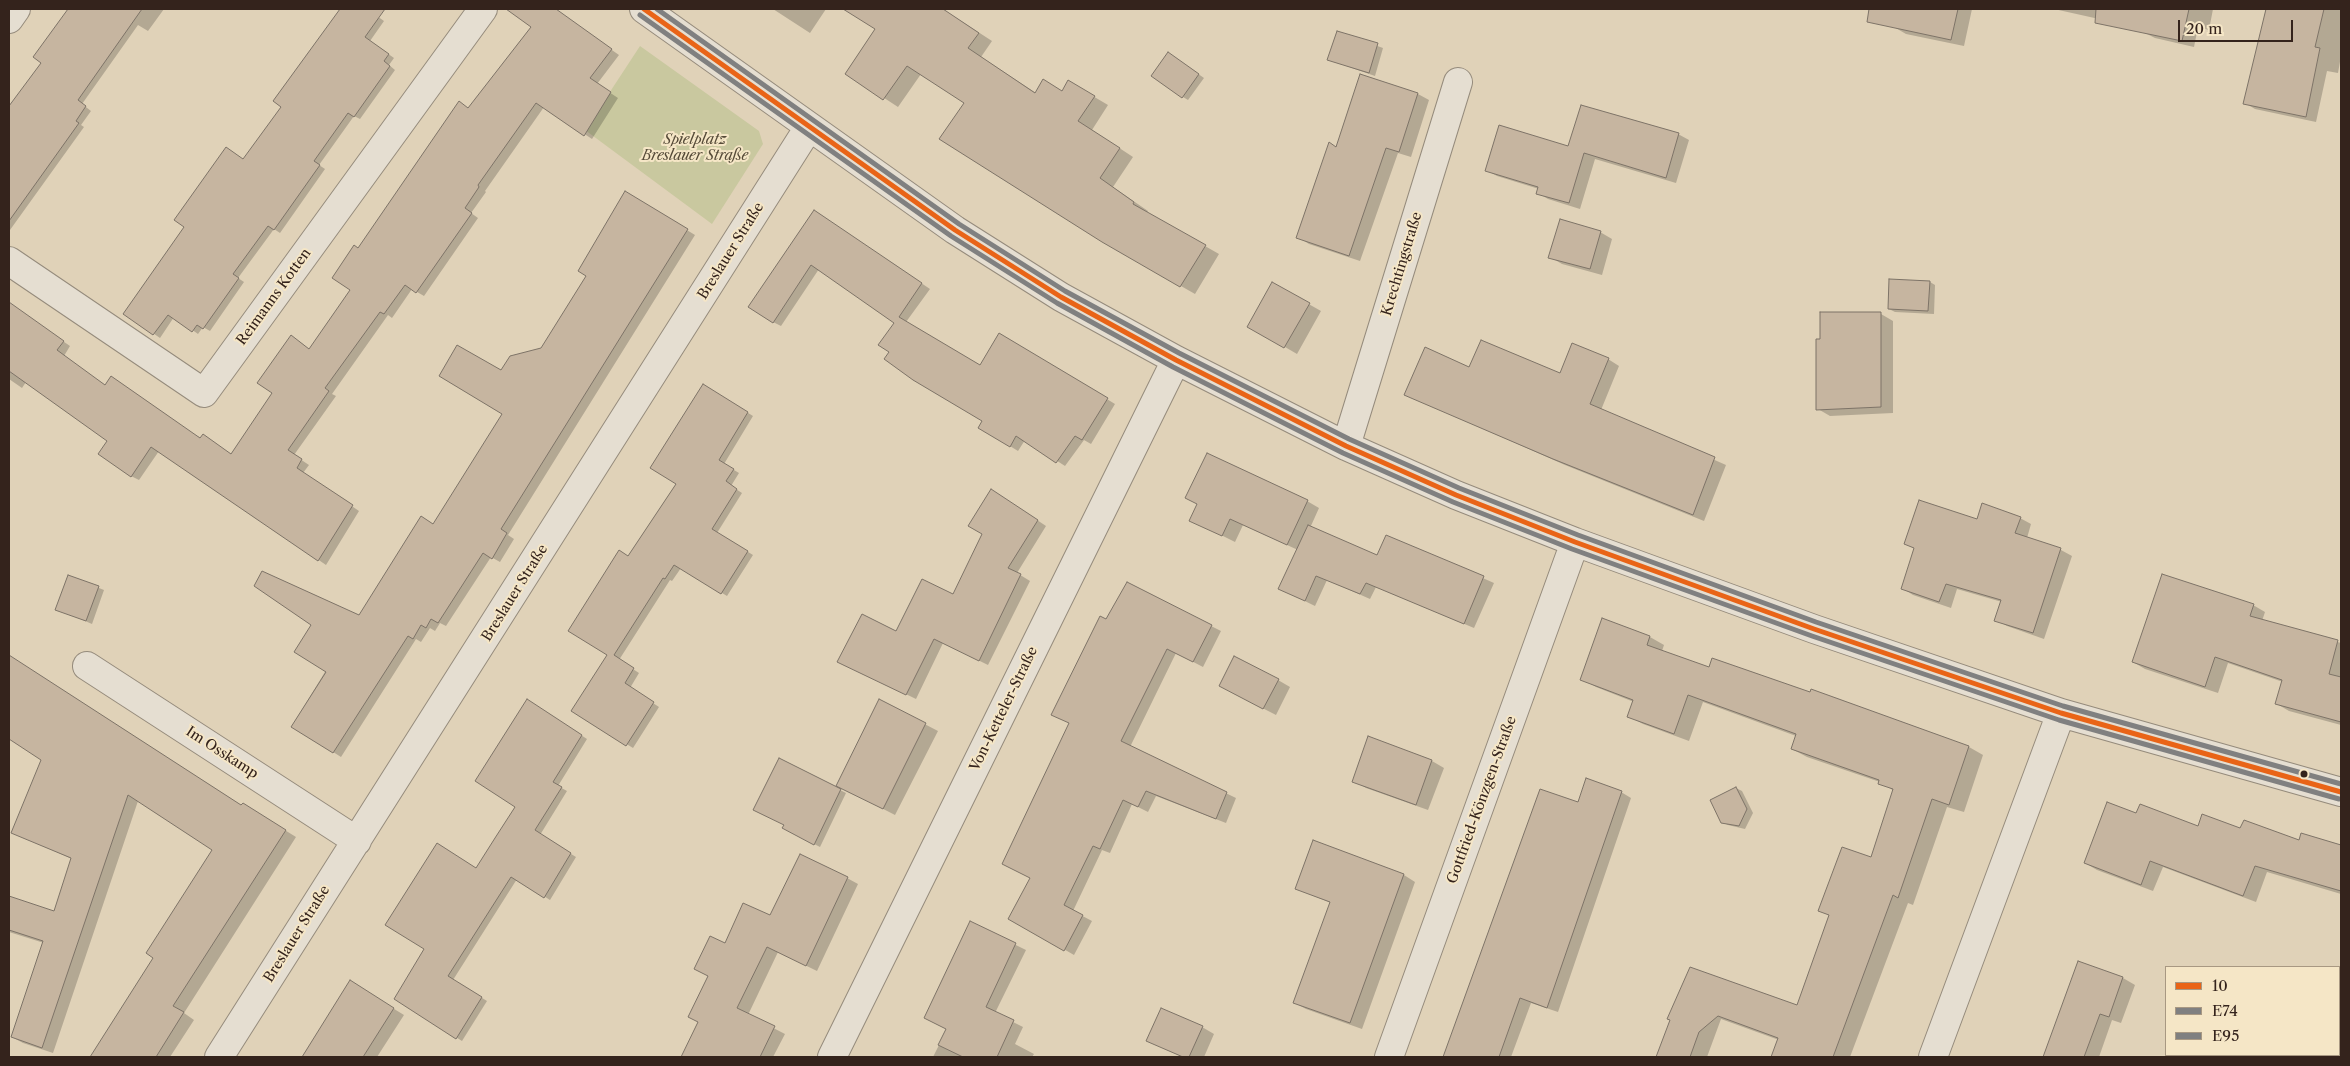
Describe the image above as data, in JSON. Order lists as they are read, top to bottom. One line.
{"streets":{"street":["Breslauer Straße","Krechtingstraße","Reimanns Kotten","Von-Ketteler-Straße","Im Osskamp","Gottfried-Könzgen-Straße"]},"crossings":[["Breslauer Straße","Im Osskamp"]],"parks":["Spielplatz Breslauer Straße"],"lines":["transit line 10","transit line E95","transit line E74"],"legend":["10","E74","E95"],"scale_bar":"20 m"}
